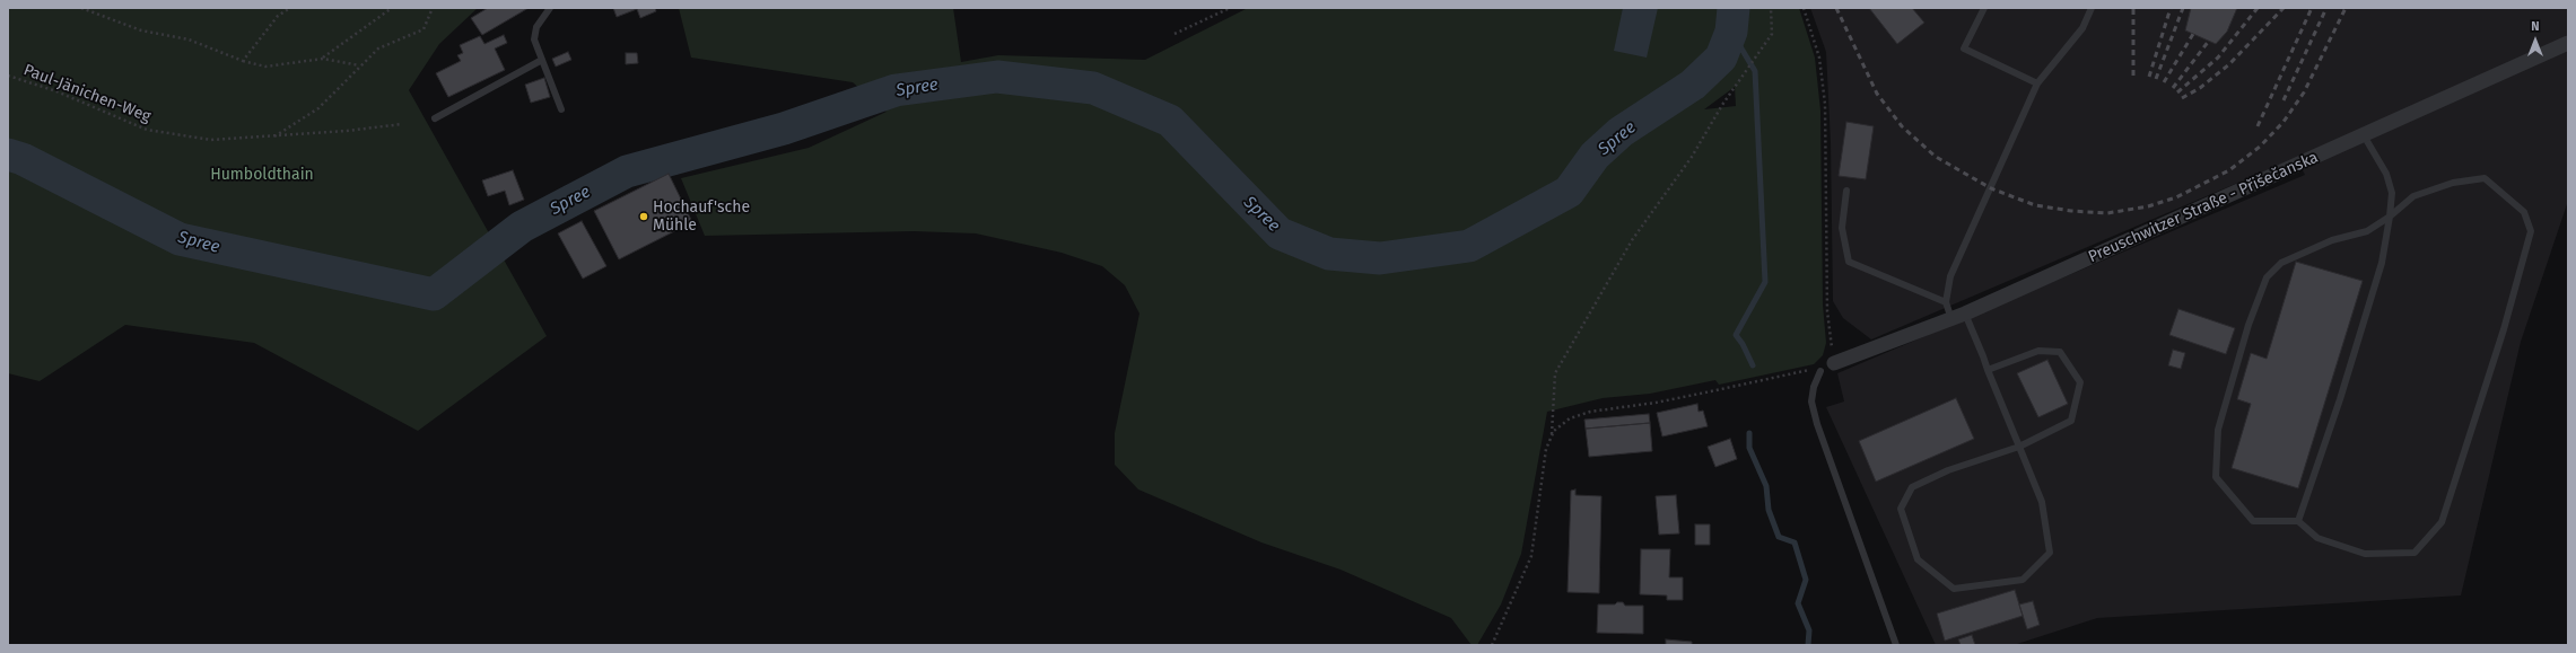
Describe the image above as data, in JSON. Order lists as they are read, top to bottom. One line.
{"streets":{"street":["Preuschwitzer Straße - Přišečanska"],"path":["Paul-Jänichen-Weg"]},"water":["Spree"],"parks":["Humboldthain"],"places":["Hochauf'sche Mühle"],"north":"top"}
